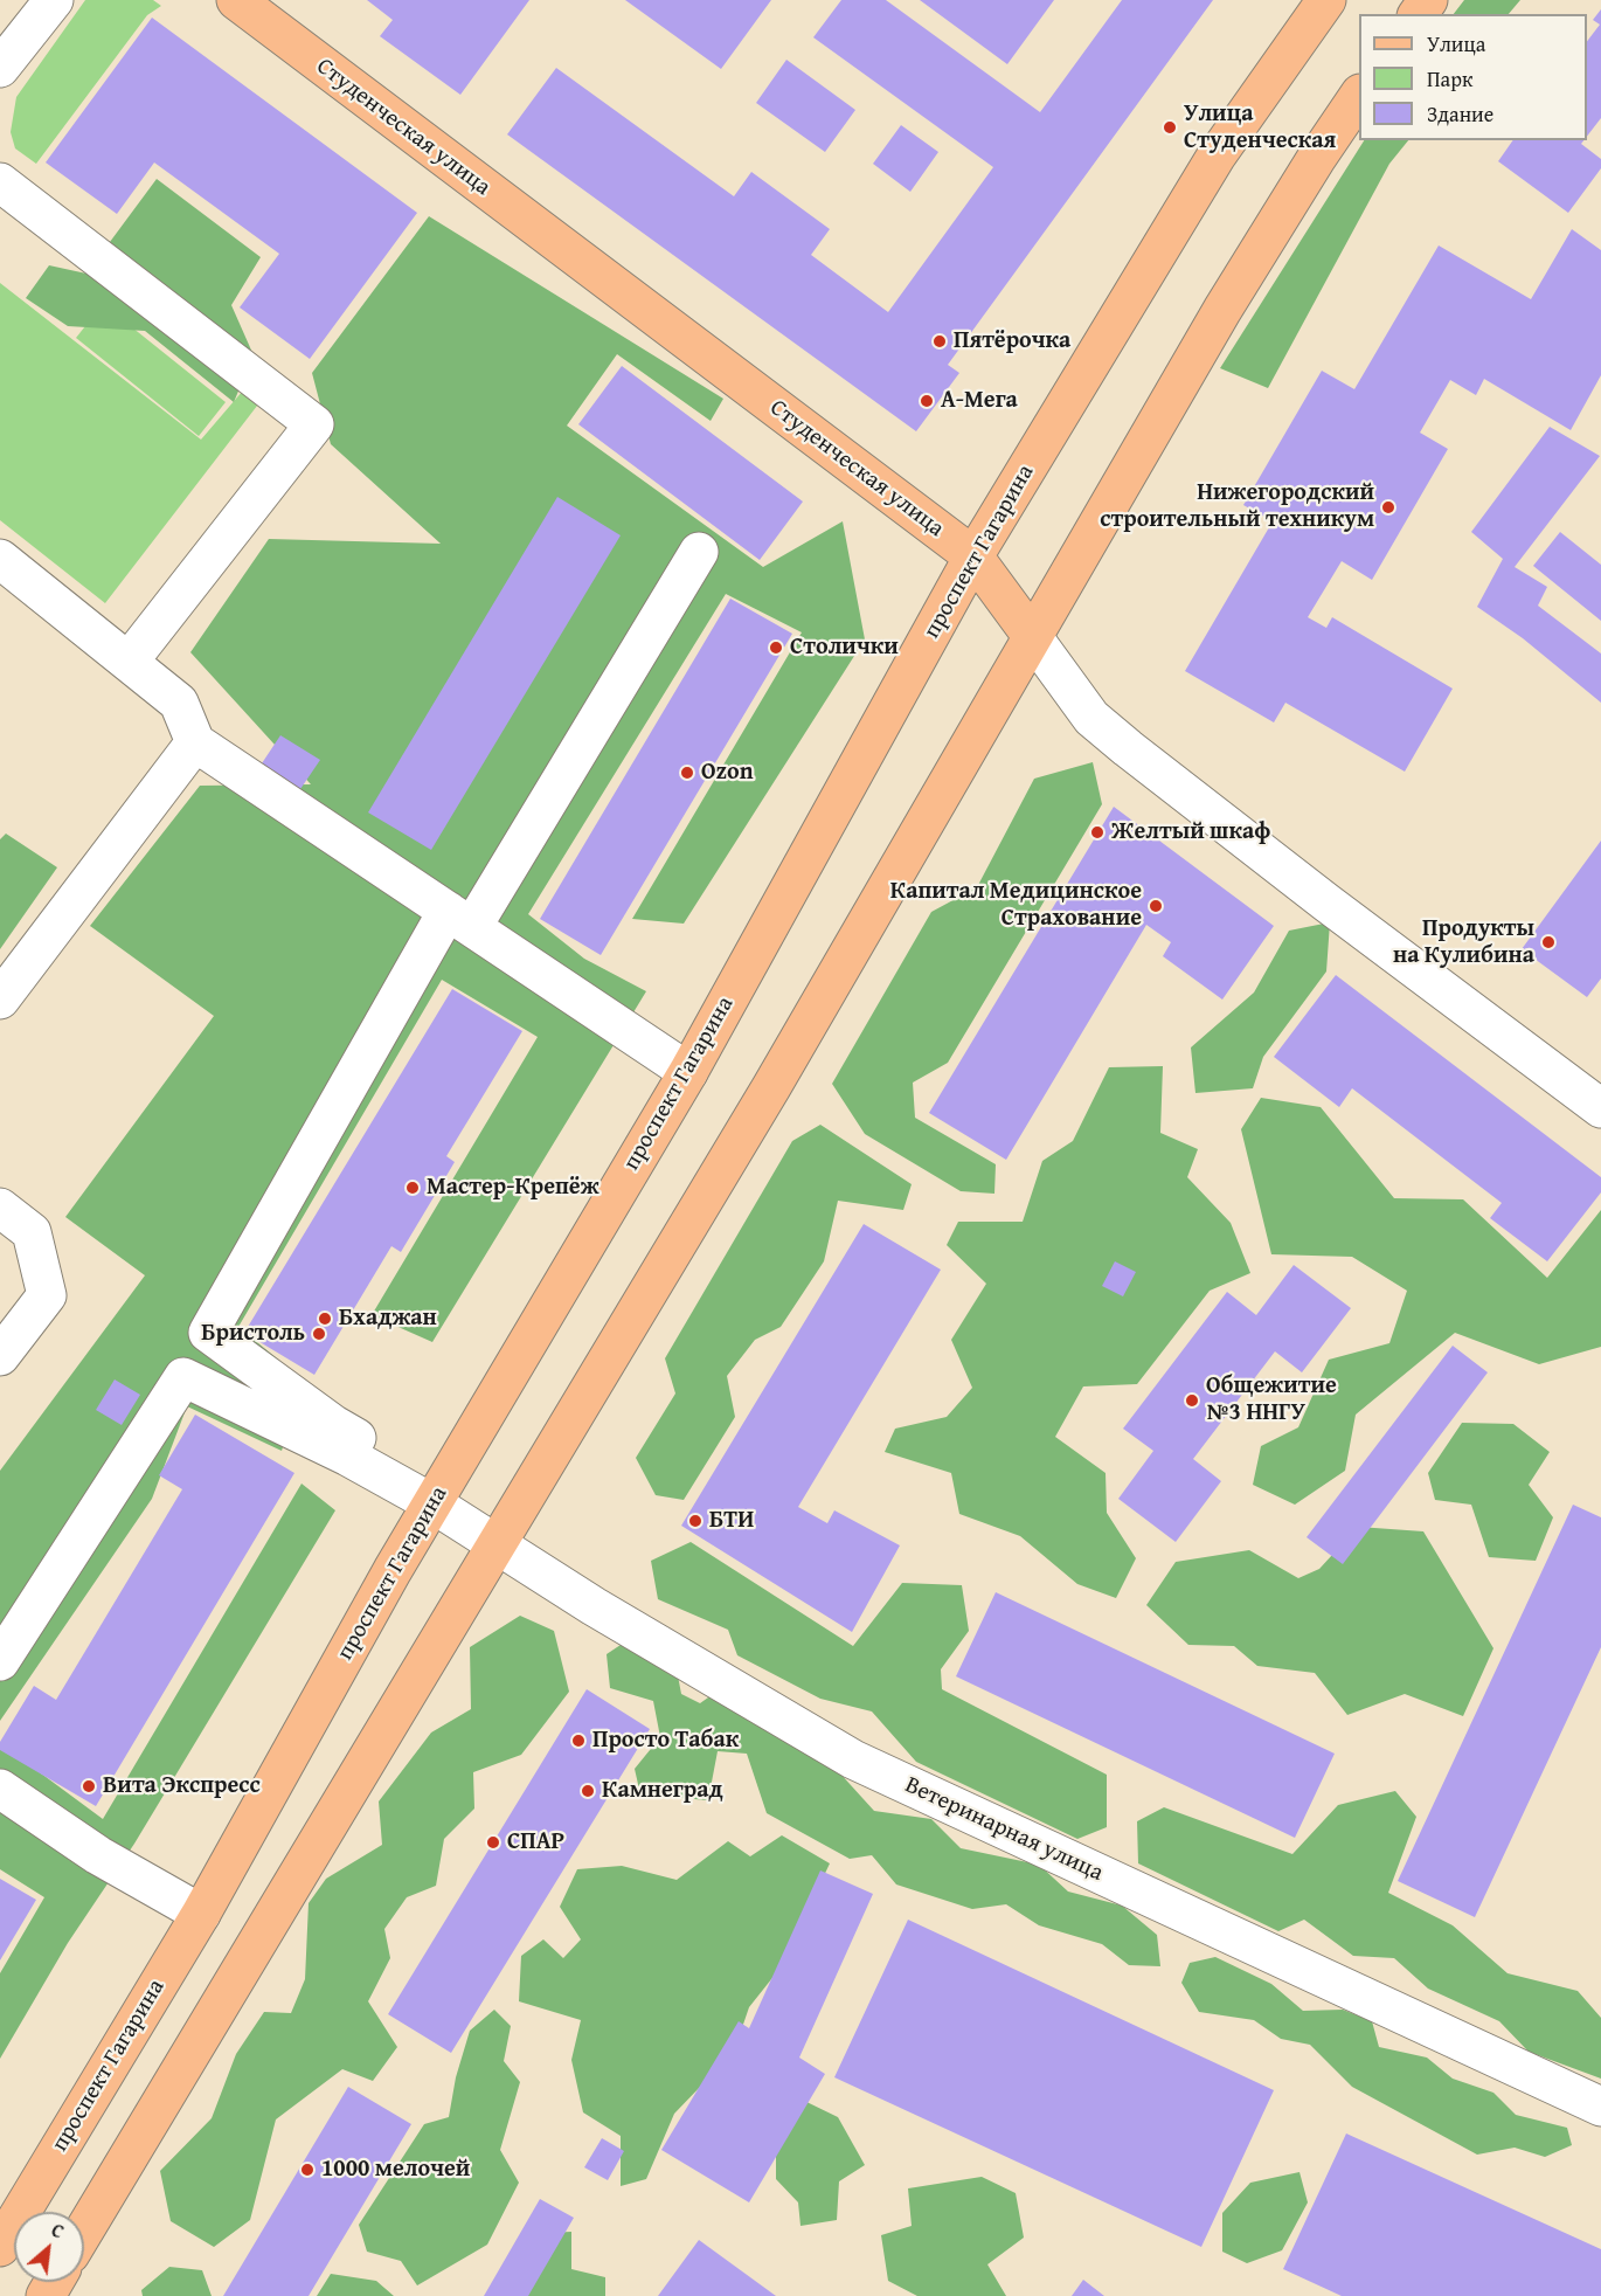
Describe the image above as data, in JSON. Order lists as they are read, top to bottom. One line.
{"streets":{"main road":["Студенческая улица","проспект Гагарина"],"street":["Ветеринарная улица"]},"crossings":[["Студенческая улица","проспект Гагарина"],["проспект Гагарина","Ветеринарная улица"]],"places":["Улица Студенческая","Пятёрочка","А-Мега","Нижегородский строительный техникум","Столички","Ozon","Желтый шкаф","Капитал Медицинское Страхование","Продукты на Кулибина","Мастер-Крепёж","Бхаджан","Бристоль","Общежитие №3 ННГУ","БТИ","Просто Табак","Вита Экспресс","Камнеград","СПАР","1000 мелочей"],"legend":["Улица","Парк","Здание"],"north":"top right"}
